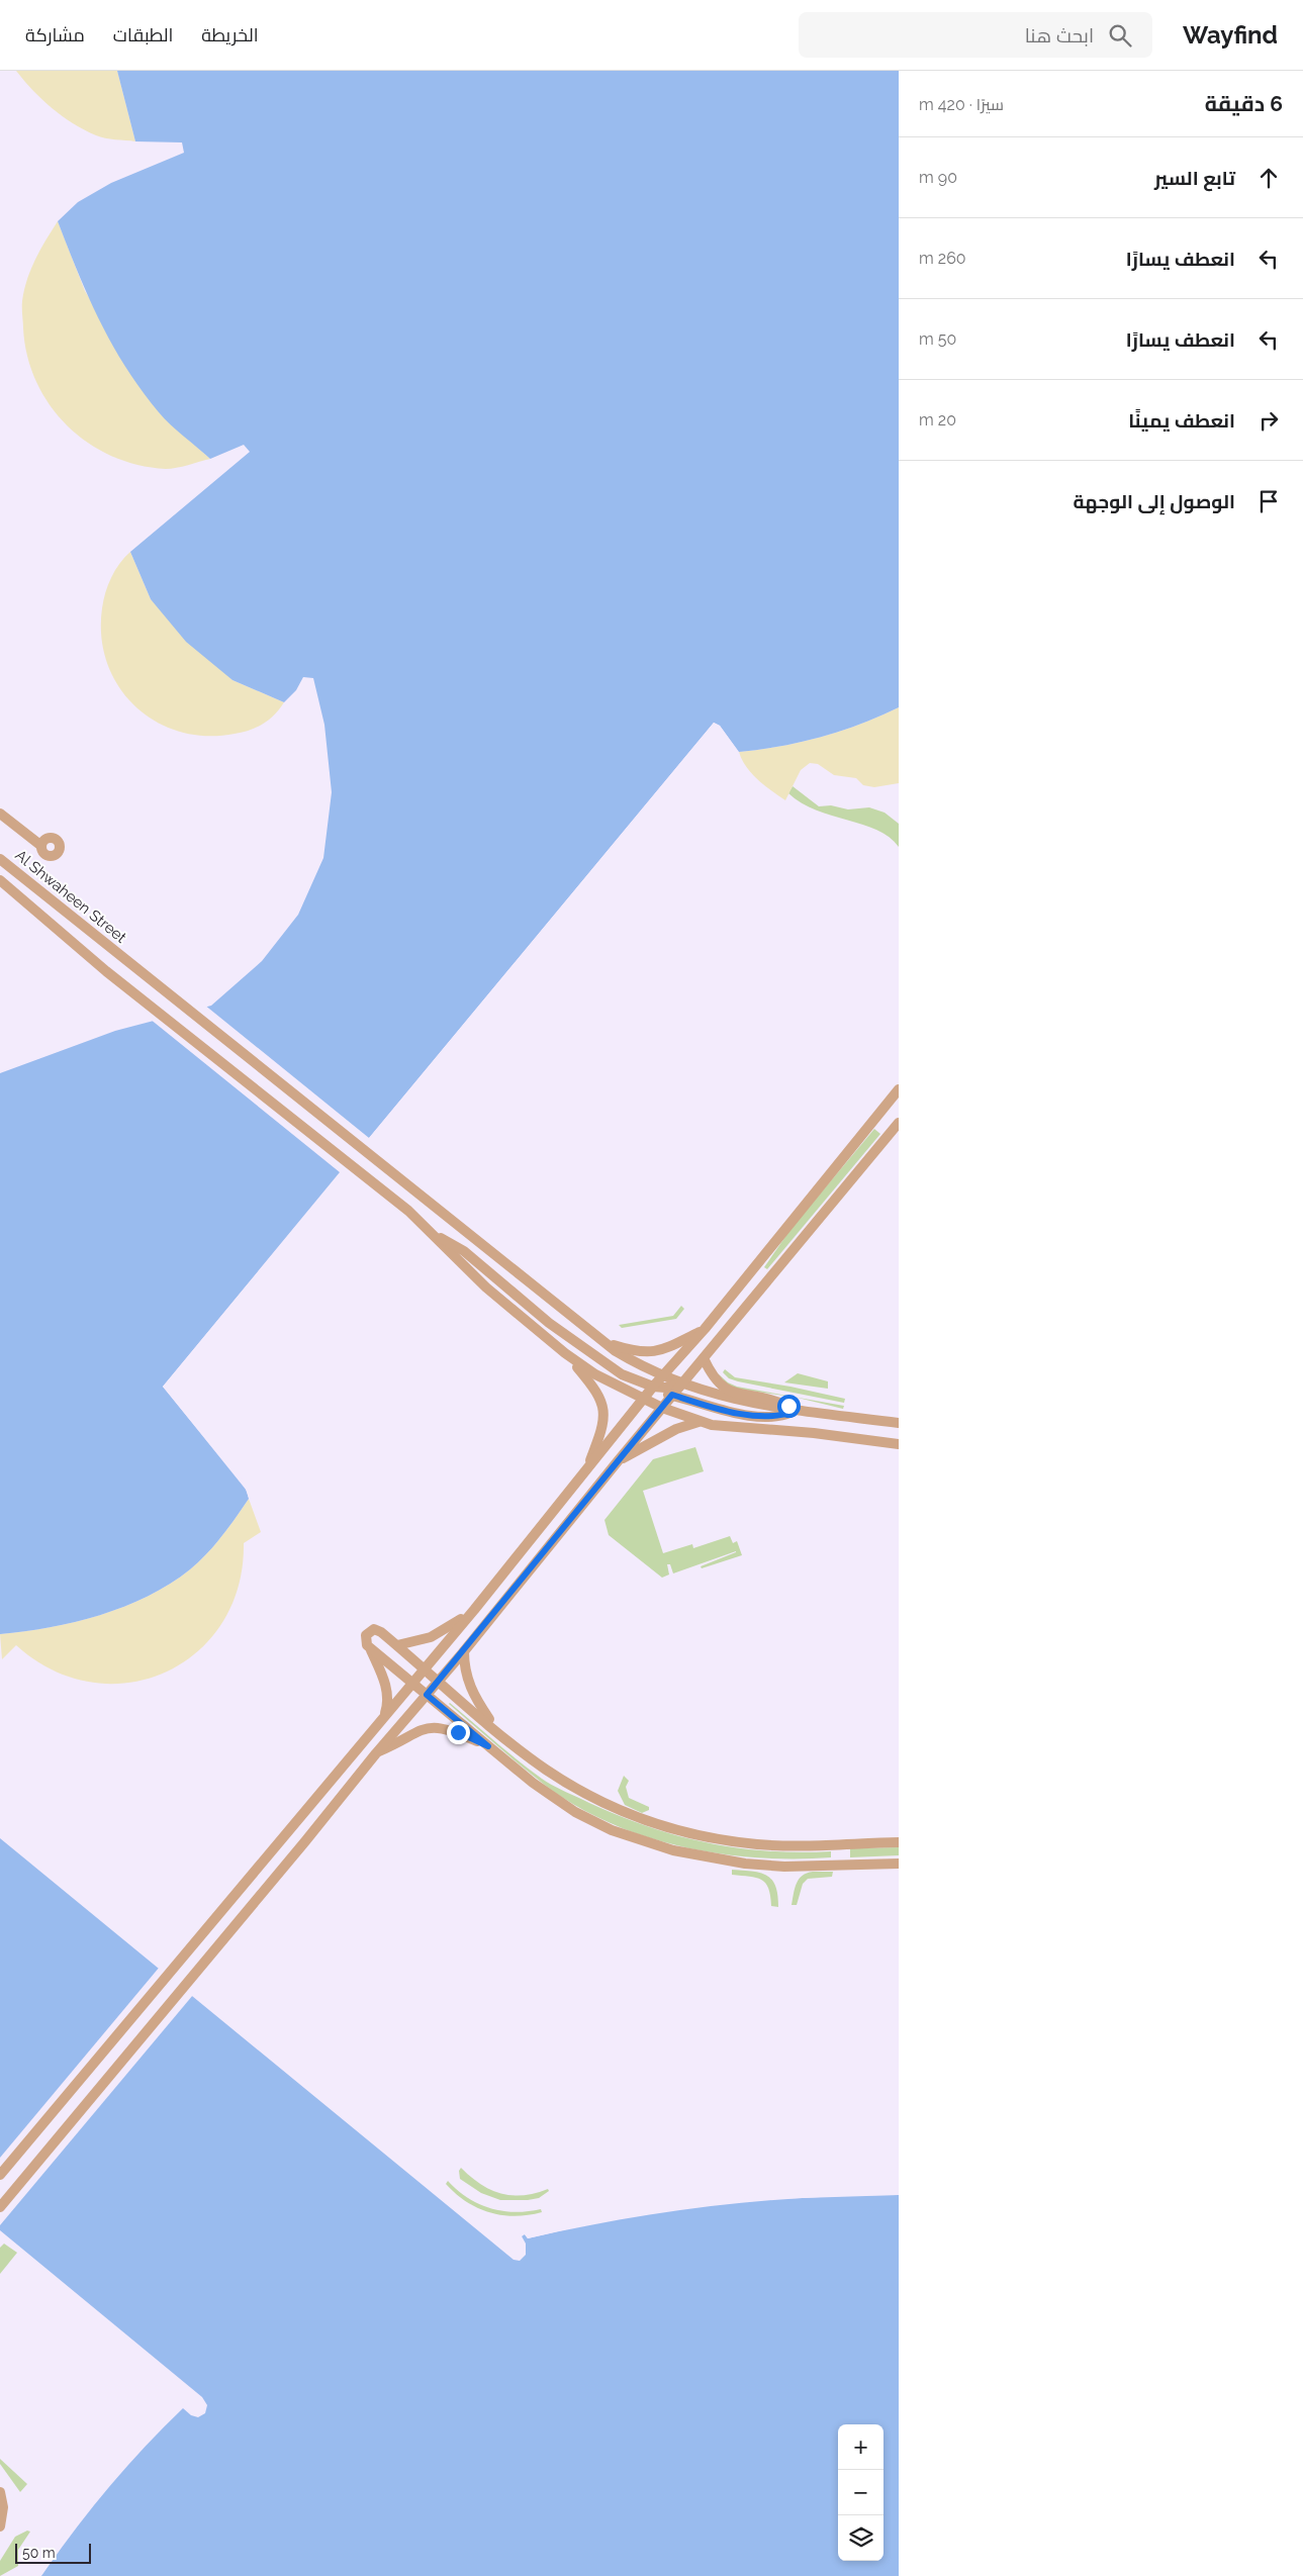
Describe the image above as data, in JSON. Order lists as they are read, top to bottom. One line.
{"streets":{"street":["Al Shwaheen Street"]},"scale_bar":"50 m","page":{"header":"Wayfind","search":"ابحث هنا","nav":["الخريطة","الطبقات","مشاركة"],"heading":["6 دقيقة","سيرًا · 420 m"],"list":[["تابع السير","90 m"],["انعطف يسارًا","260 m"],["انعطف يسارًا","50 m"],["انعطف يمينًا","20 m"],"الوصول إلى الوجهة"],"map_buttons":["+","−"],"scale":"50 m"}}
